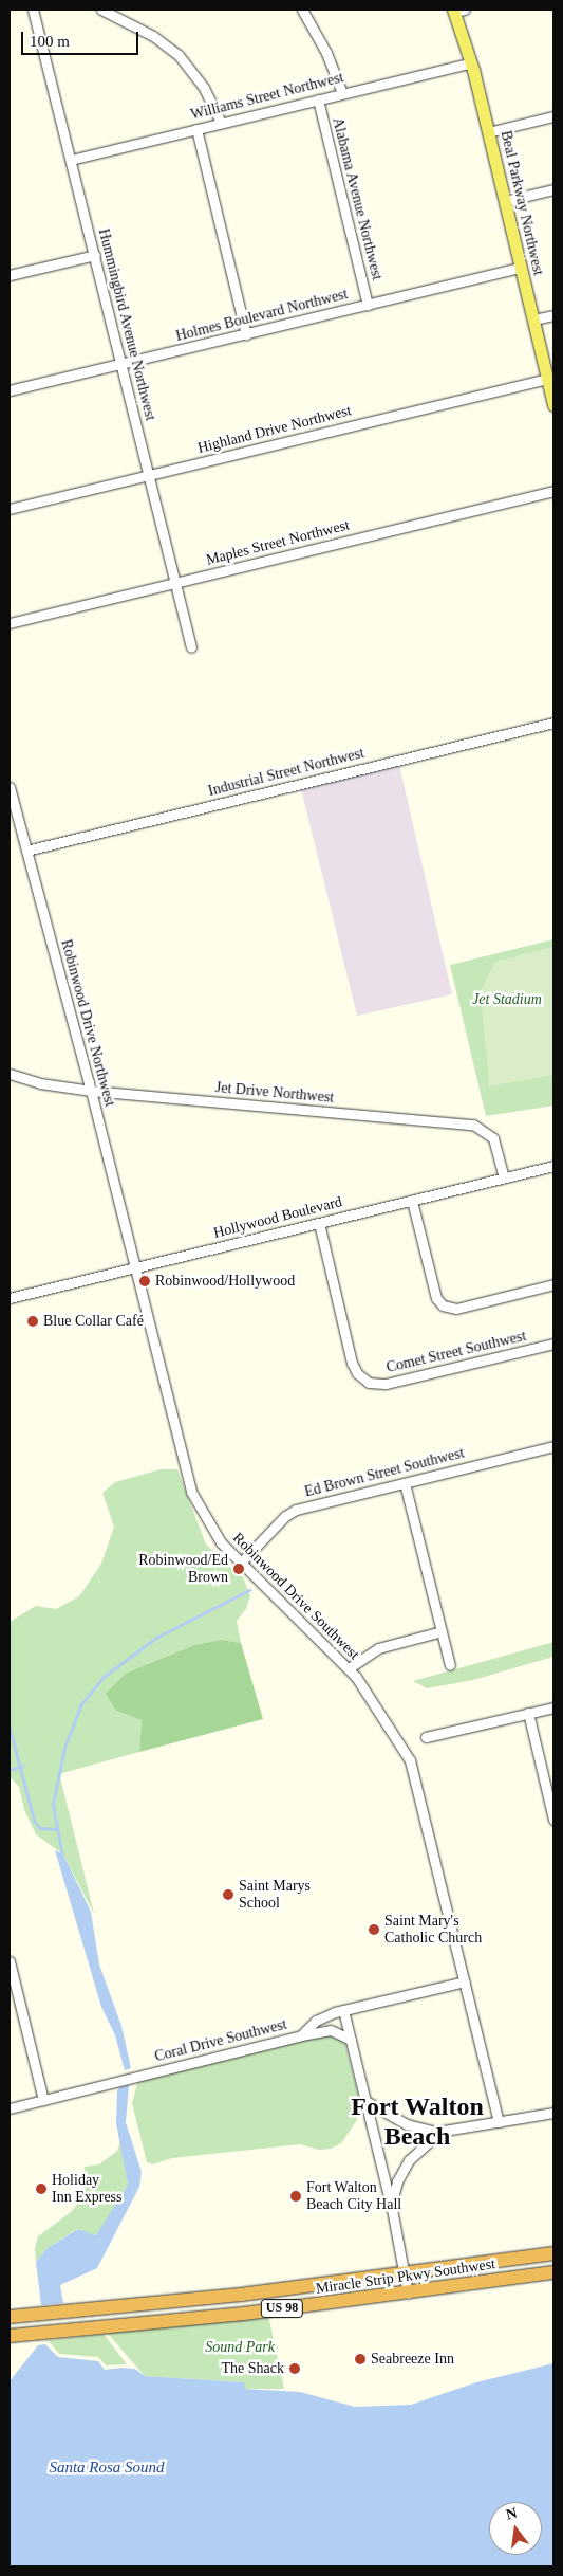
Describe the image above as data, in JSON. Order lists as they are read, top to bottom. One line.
{"streets":{"highway":["Miracle Strip Pkwy Southwest","US 98"],"main road":["Beal Parkway Northwest"],"street":["Williams Street Northwest","Alabama Avenue Northwest","Holmes Boulevard Northwest","Hummingbird Avenue Northwest","Highland Drive Northwest","Maples Street Northwest","Industrial Street Northwest","Robinwood Drive Northwest","Jet Drive Northwest","Hollywood Boulevard","Comet Street Southwest","Ed Brown Street Southwest","Robinwood Drive Southwest","Coral Drive Southwest"]},"crossings":[["Williams Street Northwest","Alabama Avenue Northwest"],["Williams Street Northwest","Beal Parkway Northwest"],["Williams Street Northwest","Hummingbird Avenue Northwest"],["Alabama Avenue Northwest","Holmes Boulevard Northwest"],["Beal Parkway Northwest","Holmes Boulevard Northwest"],["Beal Parkway Northwest","Highland Drive Northwest"],["Holmes Boulevard Northwest","Hummingbird Avenue Northwest"],["Hummingbird Avenue Northwest","Highland Drive Northwest"],["Hummingbird Avenue Northwest","Maples Street Northwest"],["Industrial Street Northwest","Robinwood Drive Northwest"],["Robinwood Drive Northwest","Jet Drive Northwest"],["Robinwood Drive Northwest","Hollywood Boulevard"],["Robinwood Drive Northwest","Robinwood Drive Southwest"],["Jet Drive Northwest","Hollywood Boulevard"],["Hollywood Boulevard","Comet Street Southwest"],["Hollywood Boulevard","Robinwood Drive Southwest"],["Ed Brown Street Southwest","Robinwood Drive Southwest"],["Robinwood Drive Southwest","Coral Drive Southwest"]],"districts":["Fort Walton Beach"],"water":["Santa Rosa Sound"],"parks":["Jet Stadium","Sound Park"],"places":["Robinwood/Hollywood","Blue Collar Café","Robinwood/Ed Brown","Saint Marys School","Saint Mary's Catholic Church","Holiday Inn Express","Fort Walton Beach City Hall","Seabreeze Inn","The Shack"],"scale_bar":"100 m","north":"top"}
